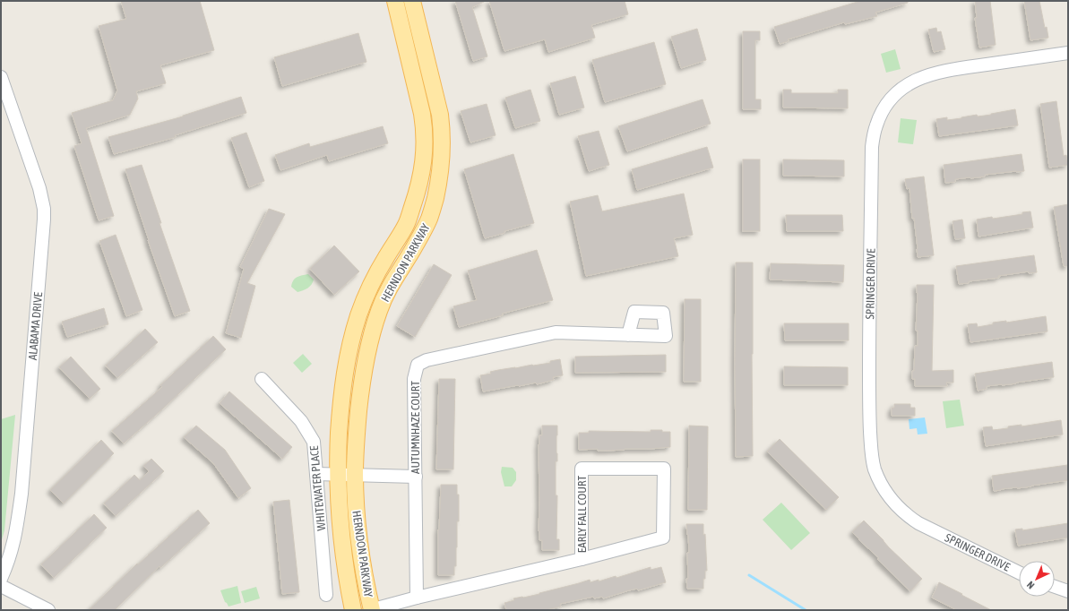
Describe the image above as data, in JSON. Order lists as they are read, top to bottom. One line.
{"streets":{"main road":["HERNDON PARKWAY"],"street":["SPRINGER DRIVE","ALABAMA DRIVE","AUTUMNHAZE COURT","WHITEWATER PLACE","EARLY FALL COURT"]},"crossings":[["HERNDON PARKWAY","EARLY FALL COURT"],["AUTUMNHAZE COURT","EARLY FALL COURT"]],"north":"bottom left"}
